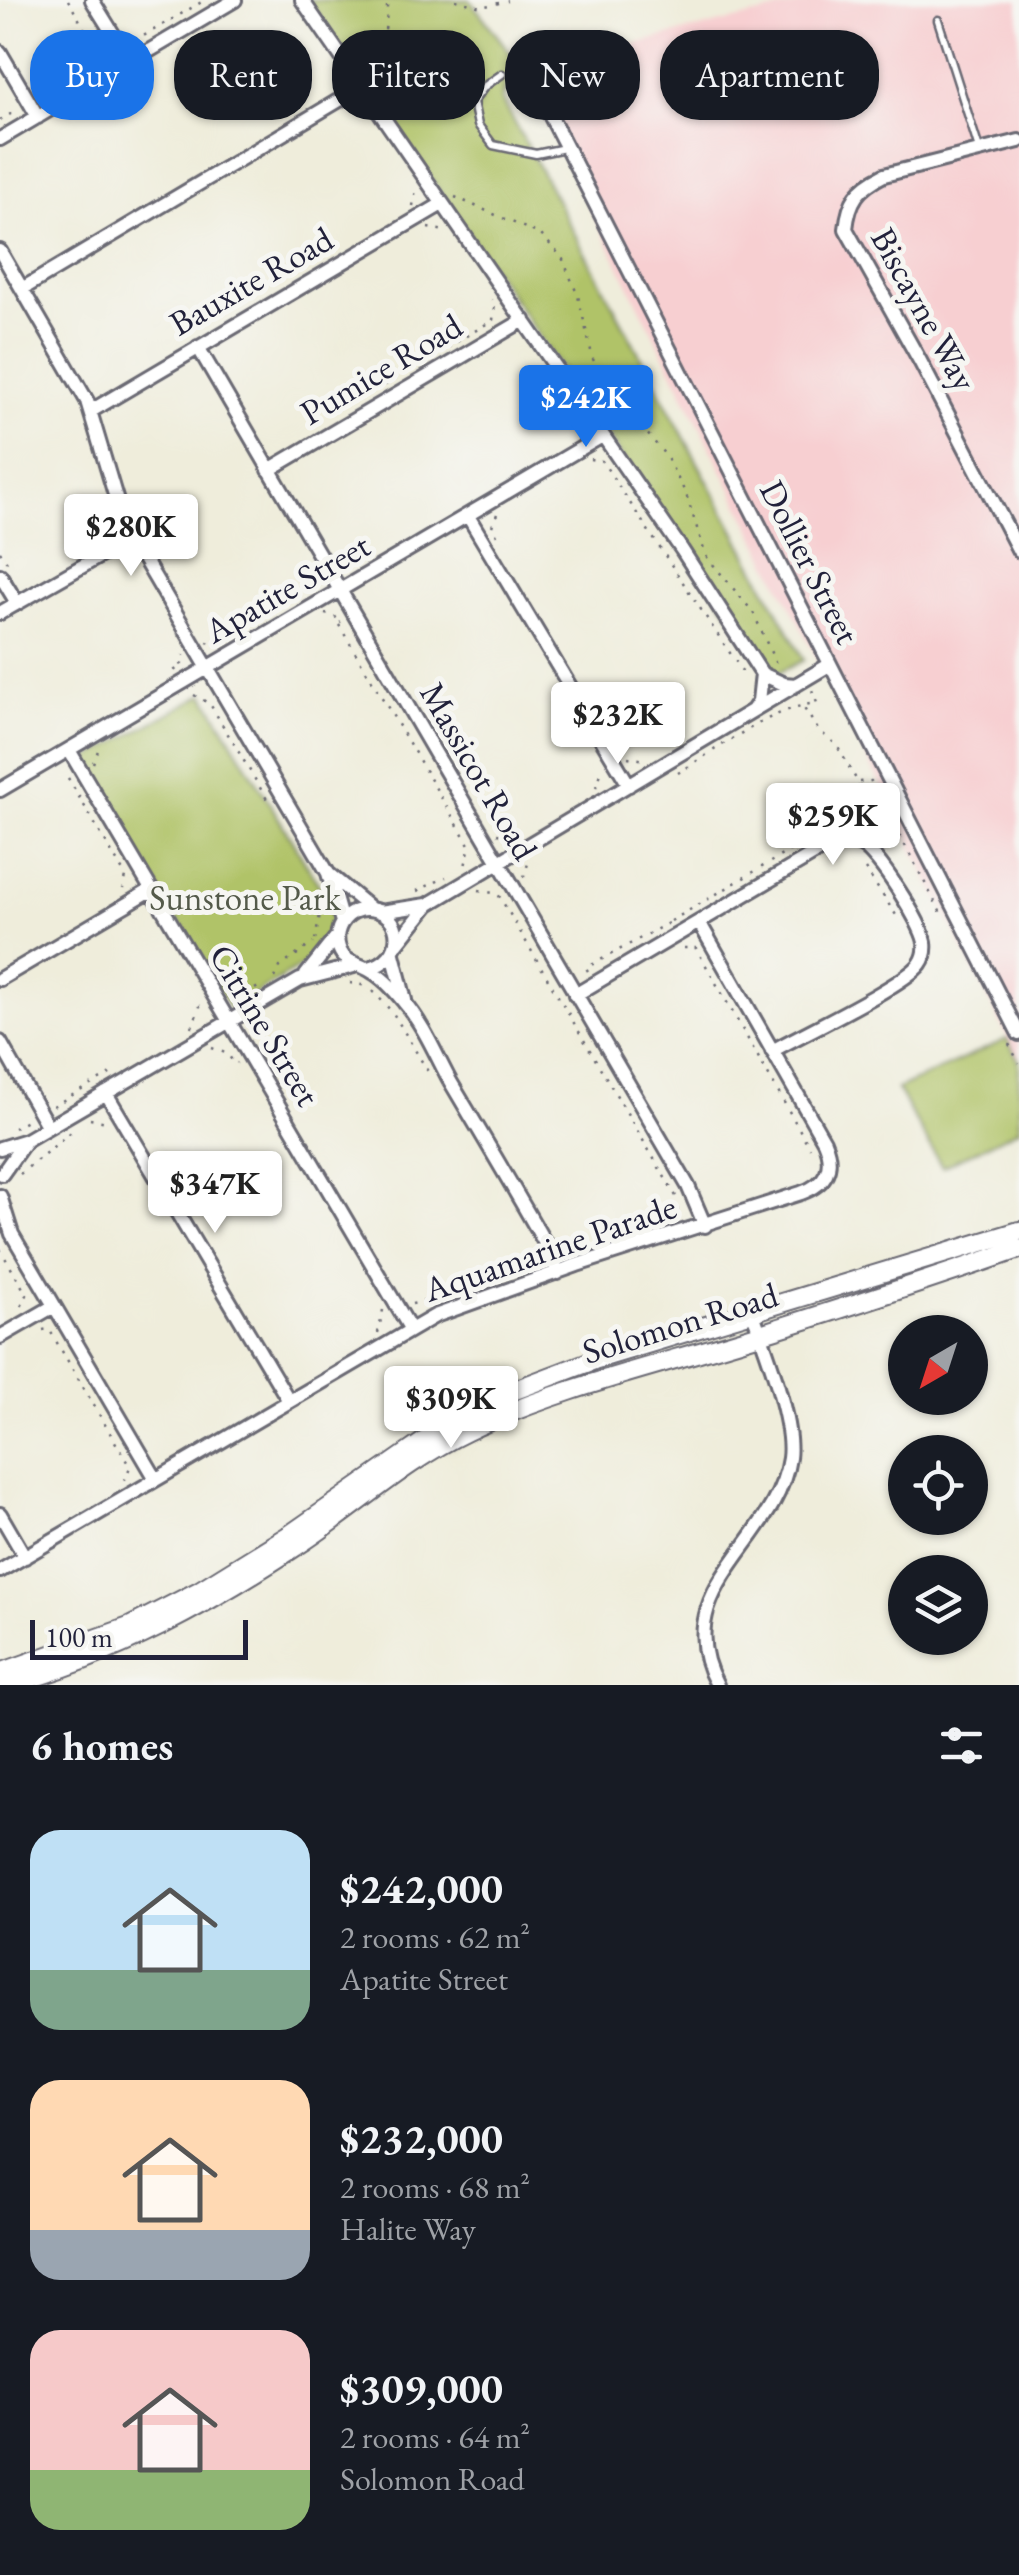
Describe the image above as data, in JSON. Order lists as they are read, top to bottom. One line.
{"streets":{"main road":["Solomon Road"],"street":["Bauxite Road","Biscayne Way","Pumice Road","Dollier Street","Apatite Street","Massicot Road","Citrine Street","Aquamarine Parade"]},"crossings":[["Bauxite Road","Massicot Road"],["Pumice Road","Massicot Road"],["Apatite Street","Massicot Road"],["Apatite Street","Citrine Street"],["Massicot Road","Aquamarine Parade"],["Citrine Street","Aquamarine Parade"]],"parks":["Sunstone Park"],"scale_bar":"100 m","north":"bottom left","page":{"chip":["Buy","Rent","Filters","New","Apartment"],"price":["$242K","$280K","$232K","$259K","$347K","$309K"],"scale":"100 m","heading":"6 homes","list":[{"name":"$242,000","note":"2 rooms · 62 m² · Apatite Street"},{"name":"$232,000","note":"2 rooms · 68 m² · Halite Way"},{"name":"$309,000","note":"2 rooms · 64 m² · Solomon Road"}]}}
